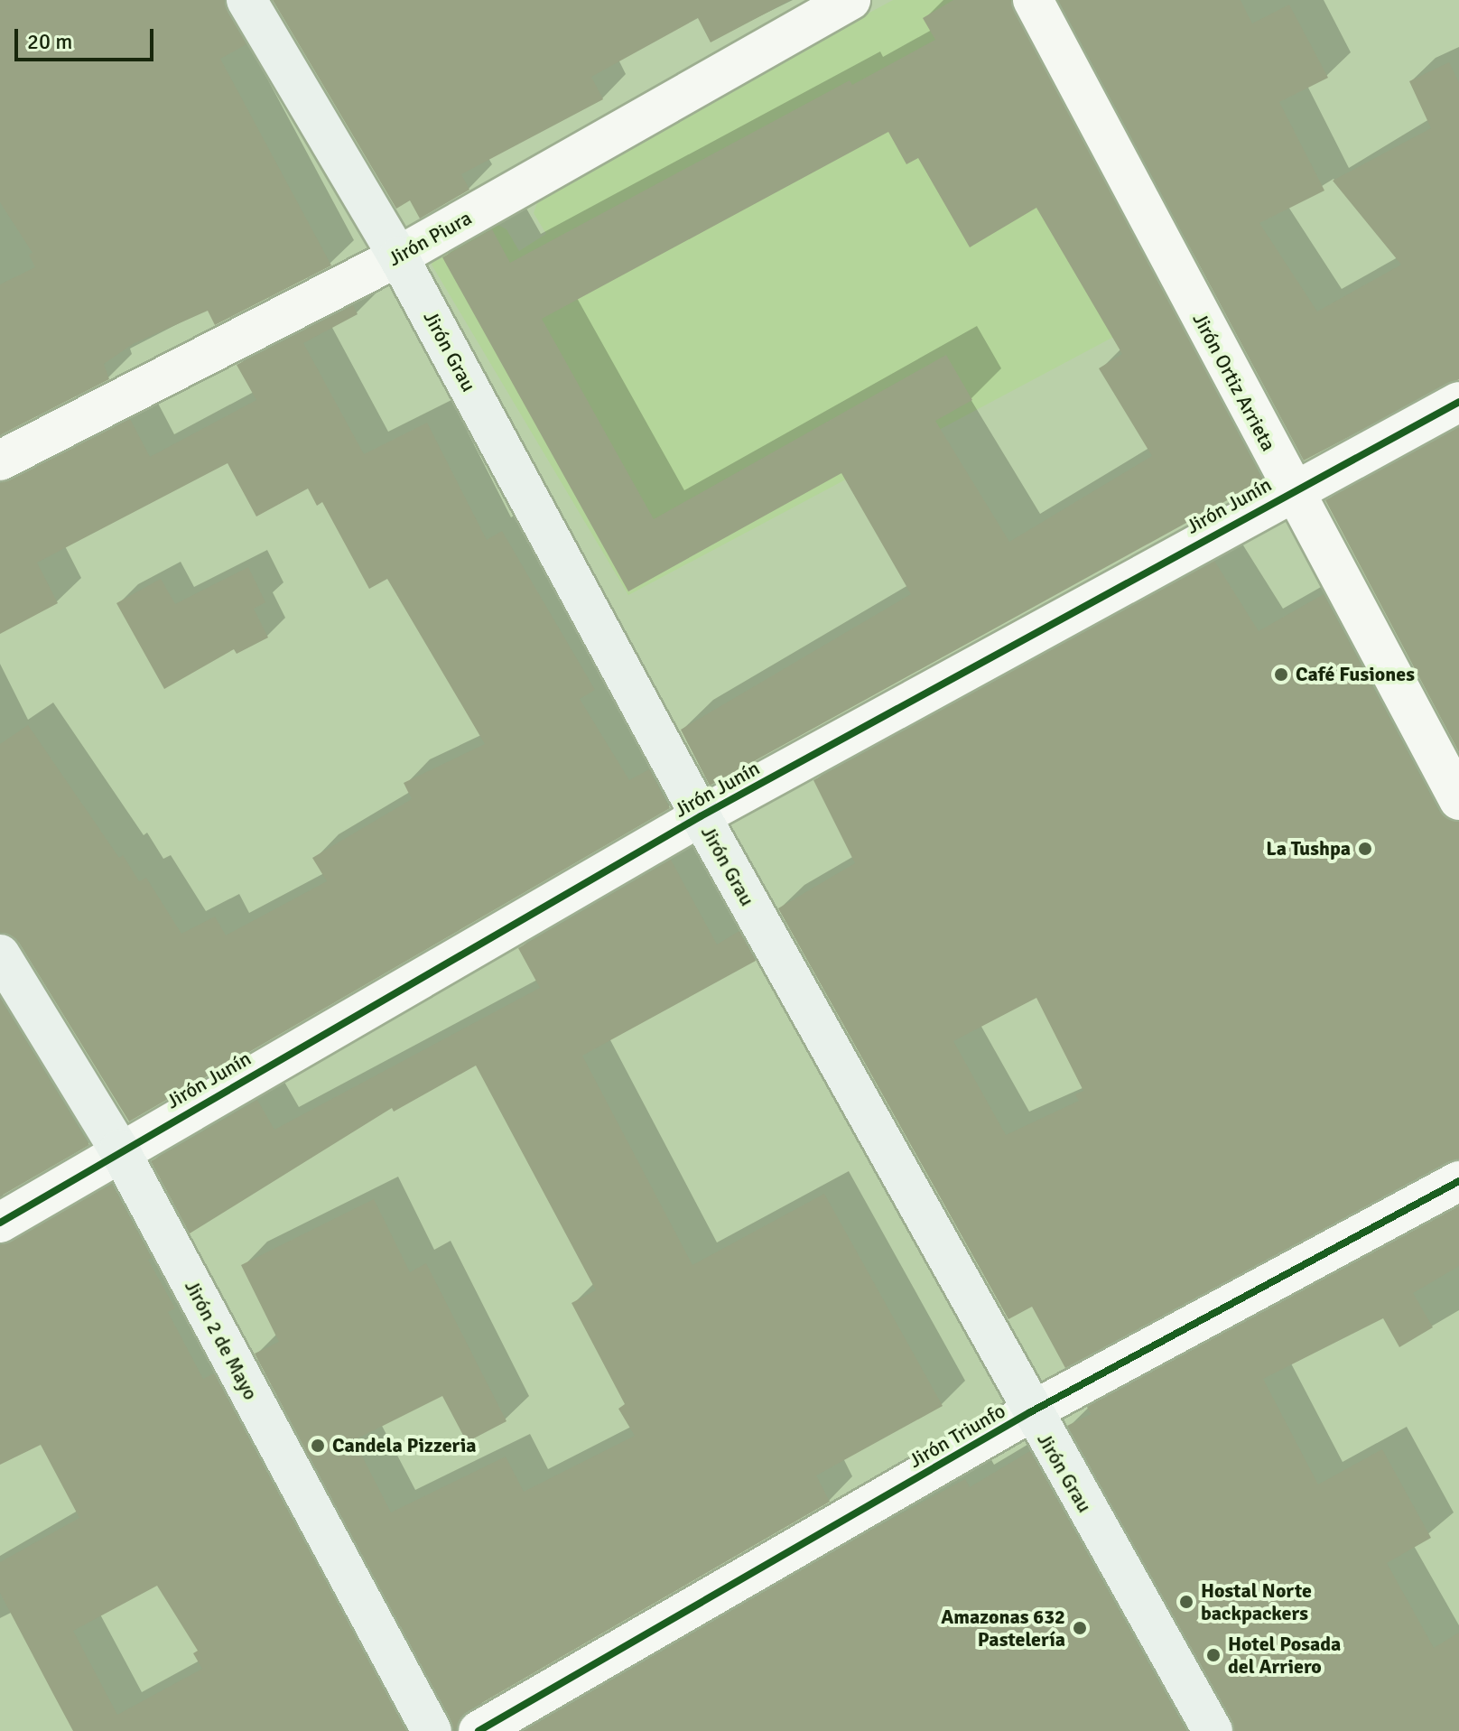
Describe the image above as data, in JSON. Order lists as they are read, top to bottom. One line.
{"streets":{"main road":["Jirón Grau","Jirón 2 de Mayo"],"street":["Jirón Piura","Jirón Ortiz Arrieta","Jirón Junín","Jirón Triunfo"]},"crossings":[["Jirón Piura","Jirón Grau"],["Jirón Grau","Jirón Junín"],["Jirón Grau","Jirón Triunfo"],["Jirón Ortiz Arrieta","Jirón Junín"],["Jirón Junín","Jirón 2 de Mayo"]],"places":["Café Fusiones","La Tushpa","Candela Pizzeria","Hostal Norte backpackers","Amazonas 632 Pastelería","Hotel Posada del Arriero"],"scale_bar":"20 m"}
